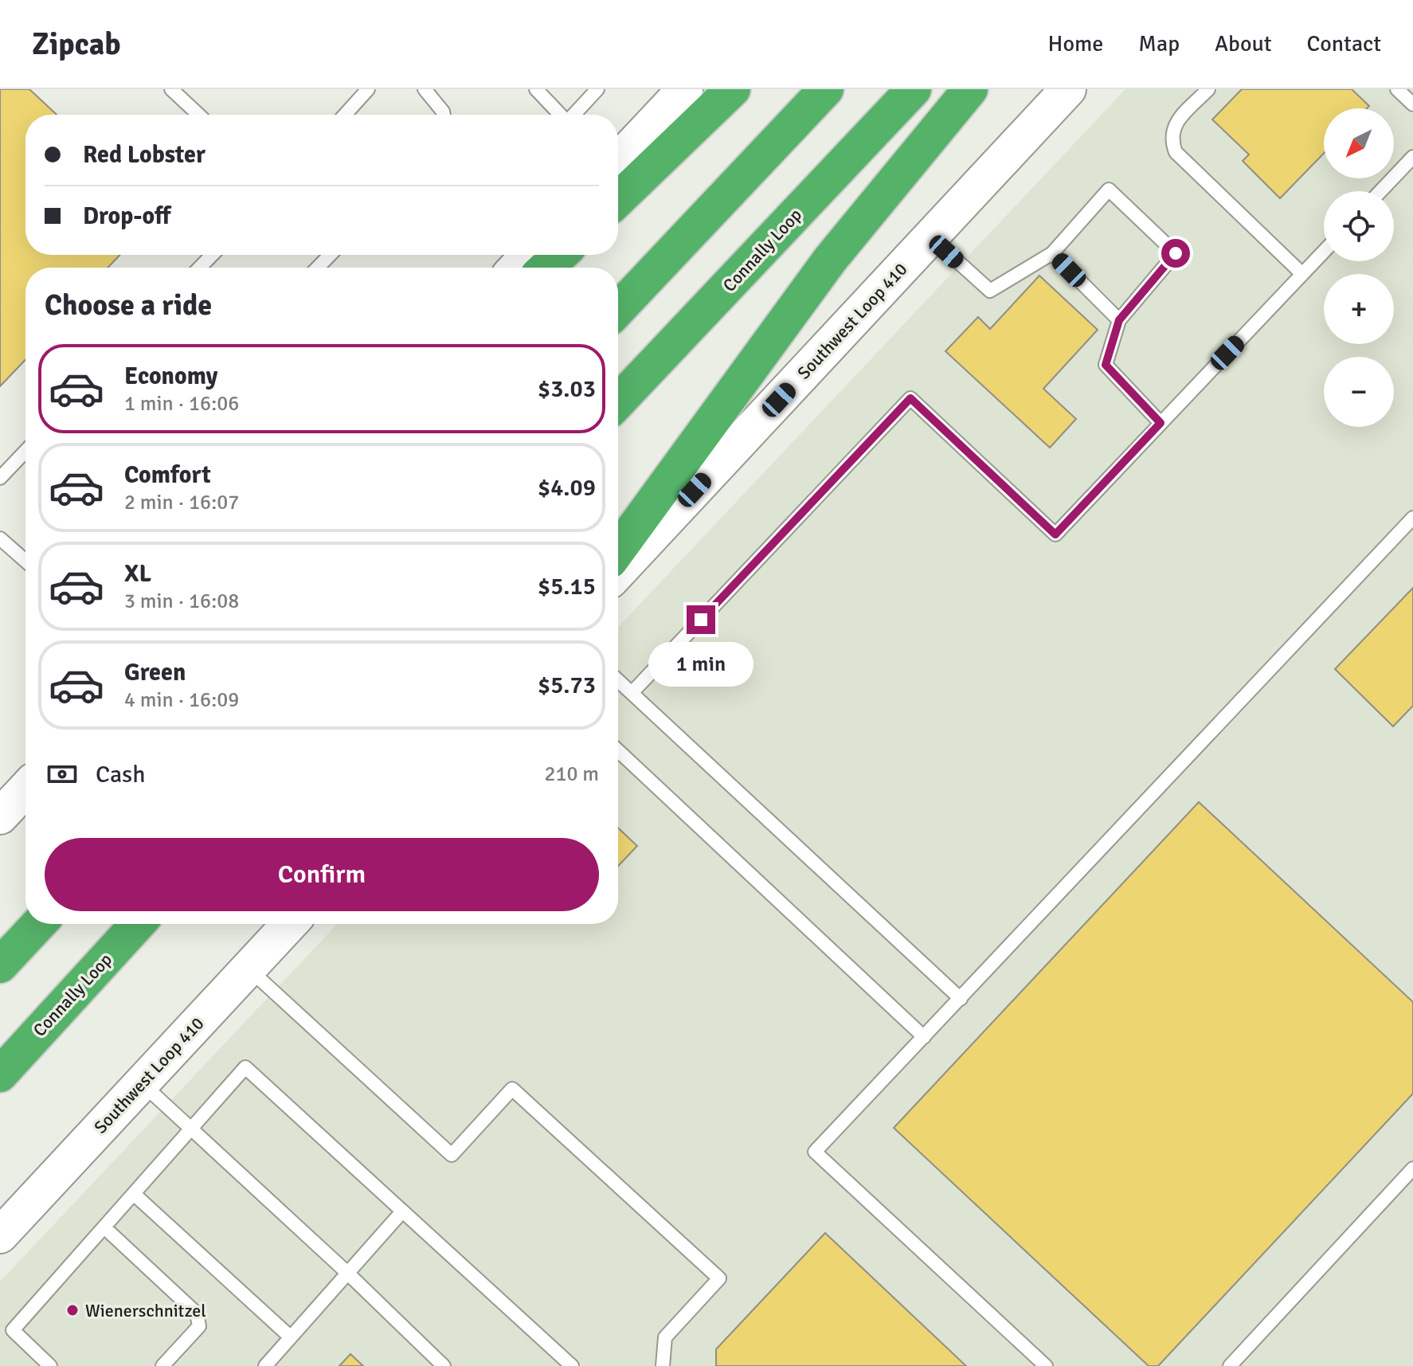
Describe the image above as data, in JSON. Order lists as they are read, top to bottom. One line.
{"streets":{"highway":["Connally Loop"],"main road":["Southwest Loop 410"]},"places":["Wienerschnitzel"],"north":"bottom left","page":{"header":"Zipcab","nav":["Home","Map","About","Contact"],"map_buttons":["+","−"],"banner":["Red Lobster","Drop-off"],"heading":"Choose a ride","list":[{"name":"Economy","note":"1 min · 16:06","value":"$3.03"},{"name":"Comfort","note":"2 min · 16:07","value":"$4.09"},{"name":"XL","note":"3 min · 16:08","value":"$5.15"},{"name":"Green","note":"4 min · 16:09","value":"$5.73"}],"bubble":"1 min","pay":["Cash","210 m"],"buttons":"Confirm"}}
